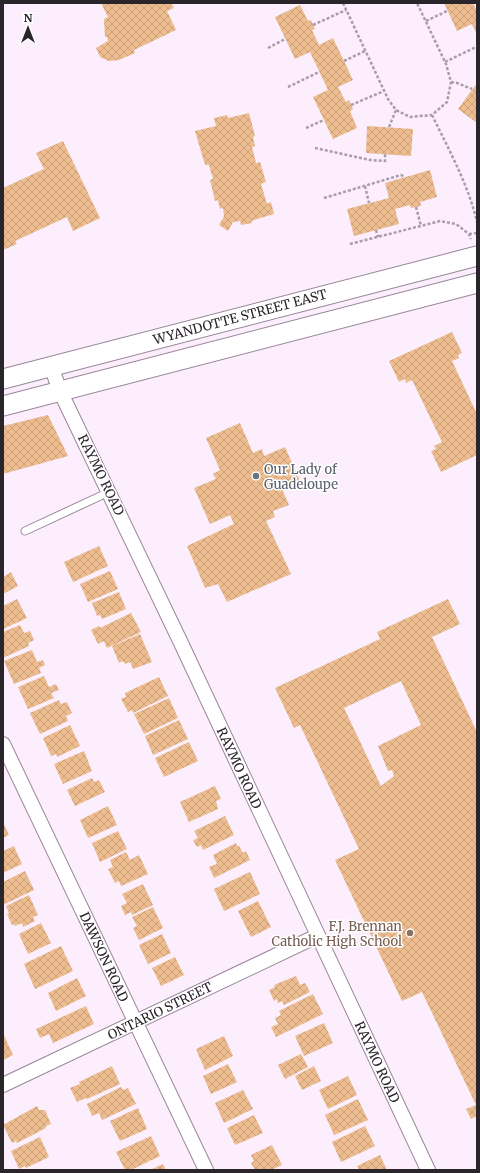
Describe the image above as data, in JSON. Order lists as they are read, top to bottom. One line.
{"streets":{"main road":["WYANDOTTE STREET EAST"],"street":["RAYMO ROAD","DAWSON ROAD","ONTARIO STREET"]},"crossings":[["WYANDOTTE STREET EAST","RAYMO ROAD"],["RAYMO ROAD","ONTARIO STREET"],["DAWSON ROAD","ONTARIO STREET"]],"places":["Our Lady of Guadeloupe","F.J. Brennan Catholic High School"],"north":"top"}
